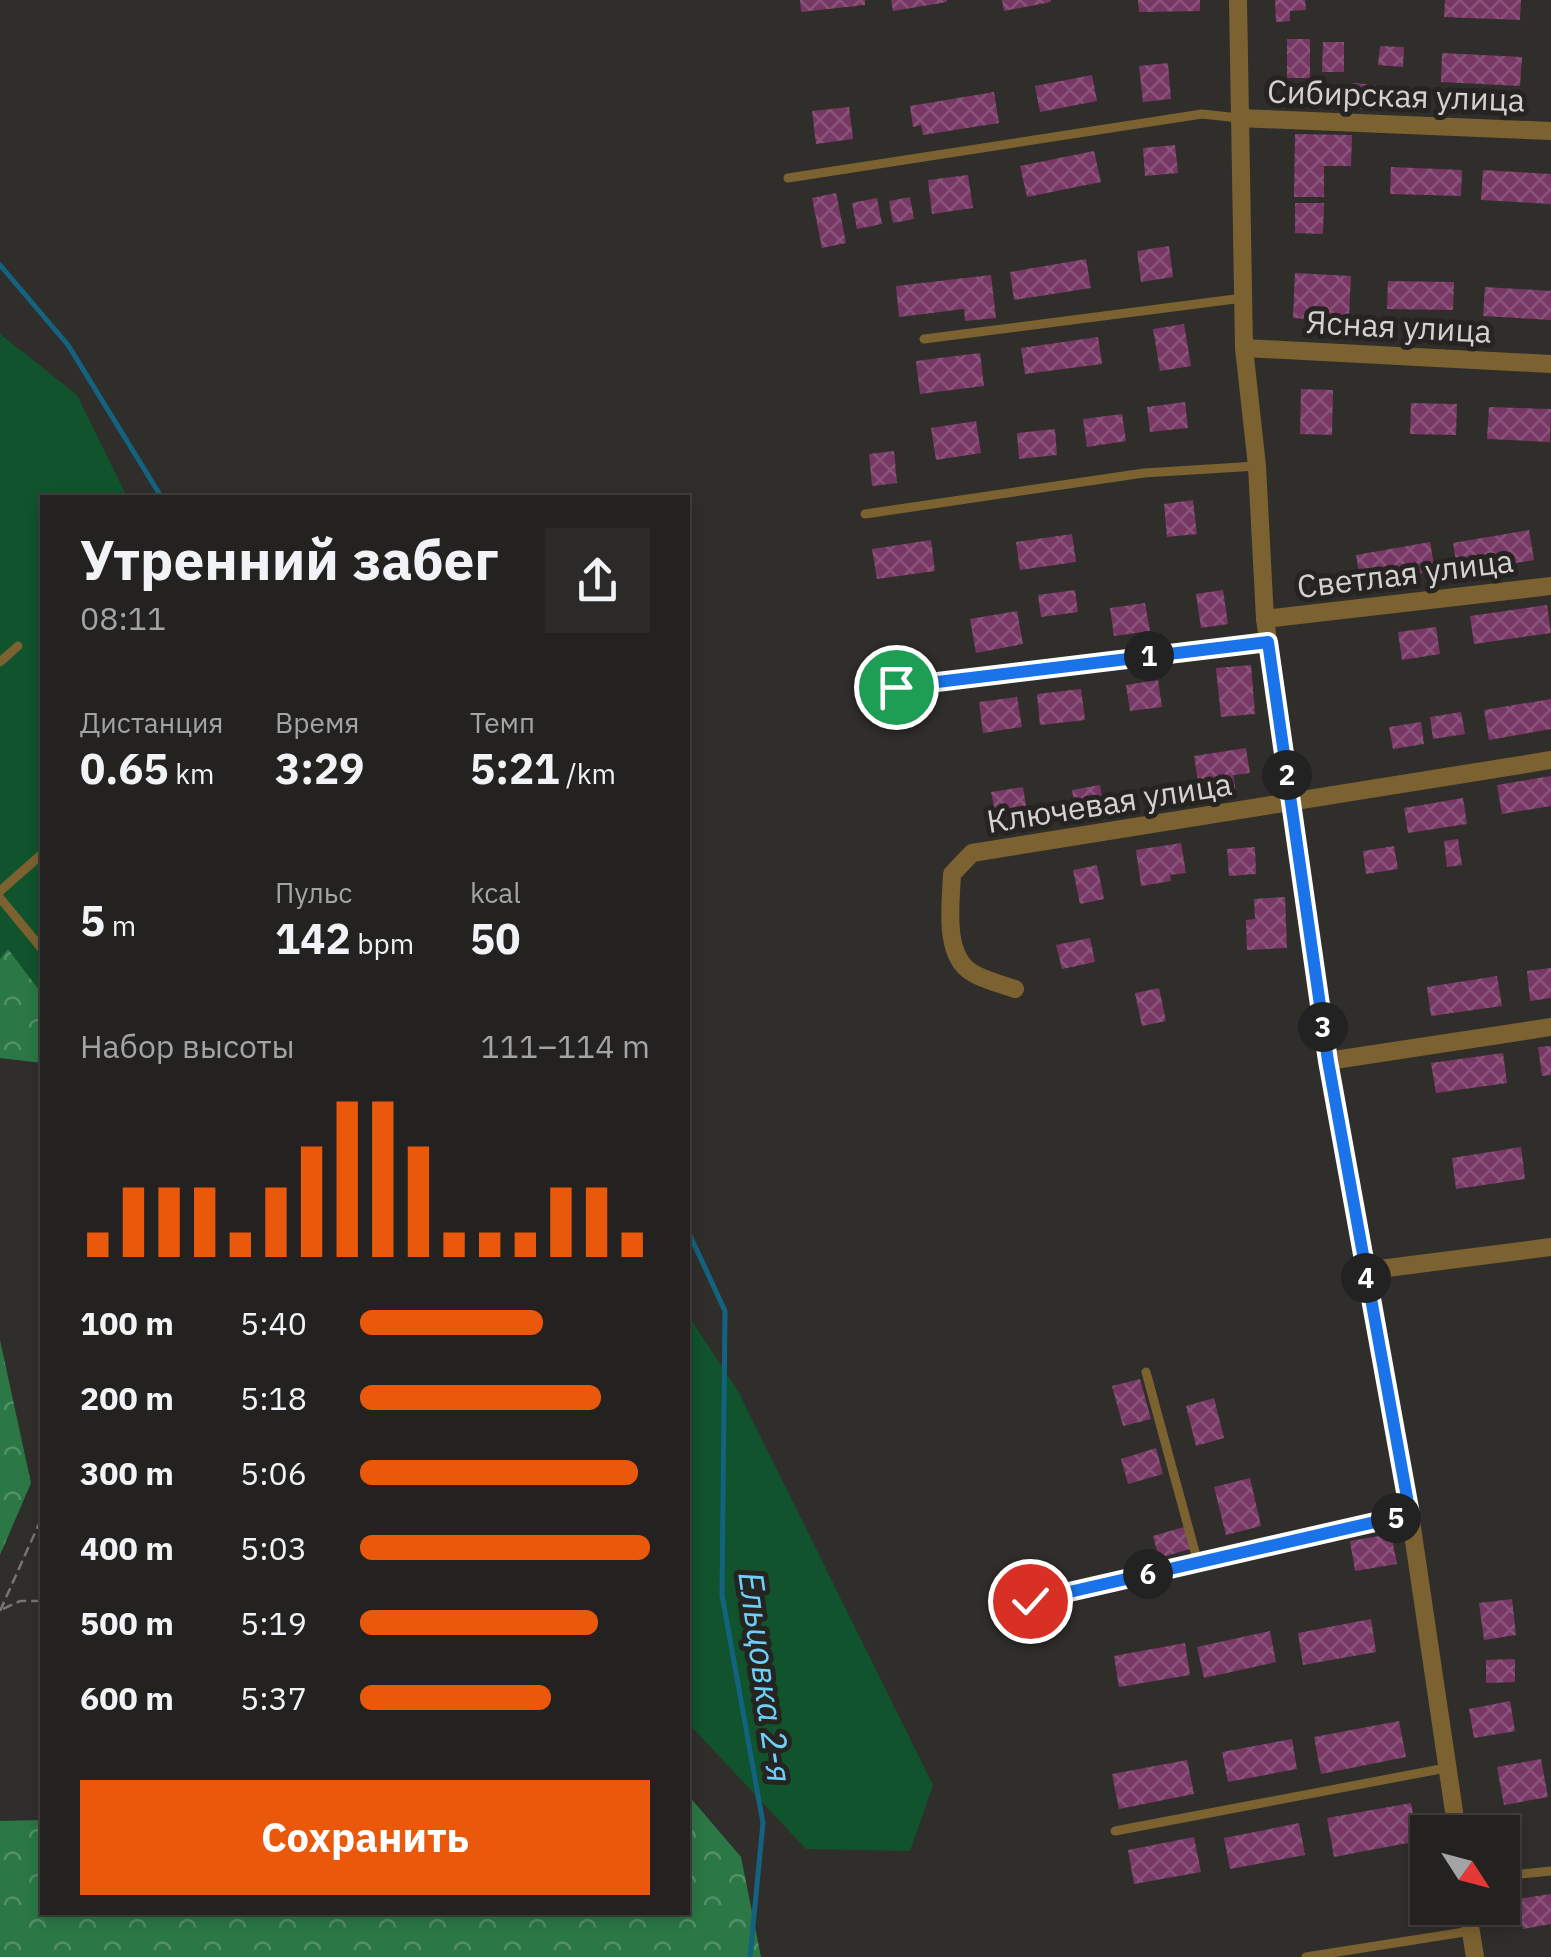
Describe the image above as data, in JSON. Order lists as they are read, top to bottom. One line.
{"streets":{"street":["Сибирская улица","Ясная улица","Светлая улица","Ключевая улица"]},"water":["Ельцовка 2-я"],"north":"bottom right","page":{"heading":["Утренний забег","08:11"],"pins":["1","2","3","4","5","6"],"stats":[["Дистанция","0.65 km"],["Время","3:29"],["Темп","5:21 /km"],["5 m"],["Пульс","142 bpm"],["kcal","50"]],"chart":["Набор высоты","111–114 m"],"list":[{"name":"100 m","note":"5:40"},{"name":"200 m","note":"5:18"},{"name":"300 m","note":"5:06"},{"name":"400 m","note":"5:03"},{"name":"500 m","note":"5:19"},{"name":"600 m","note":"5:37"}],"buttons":"Сохранить"}}
